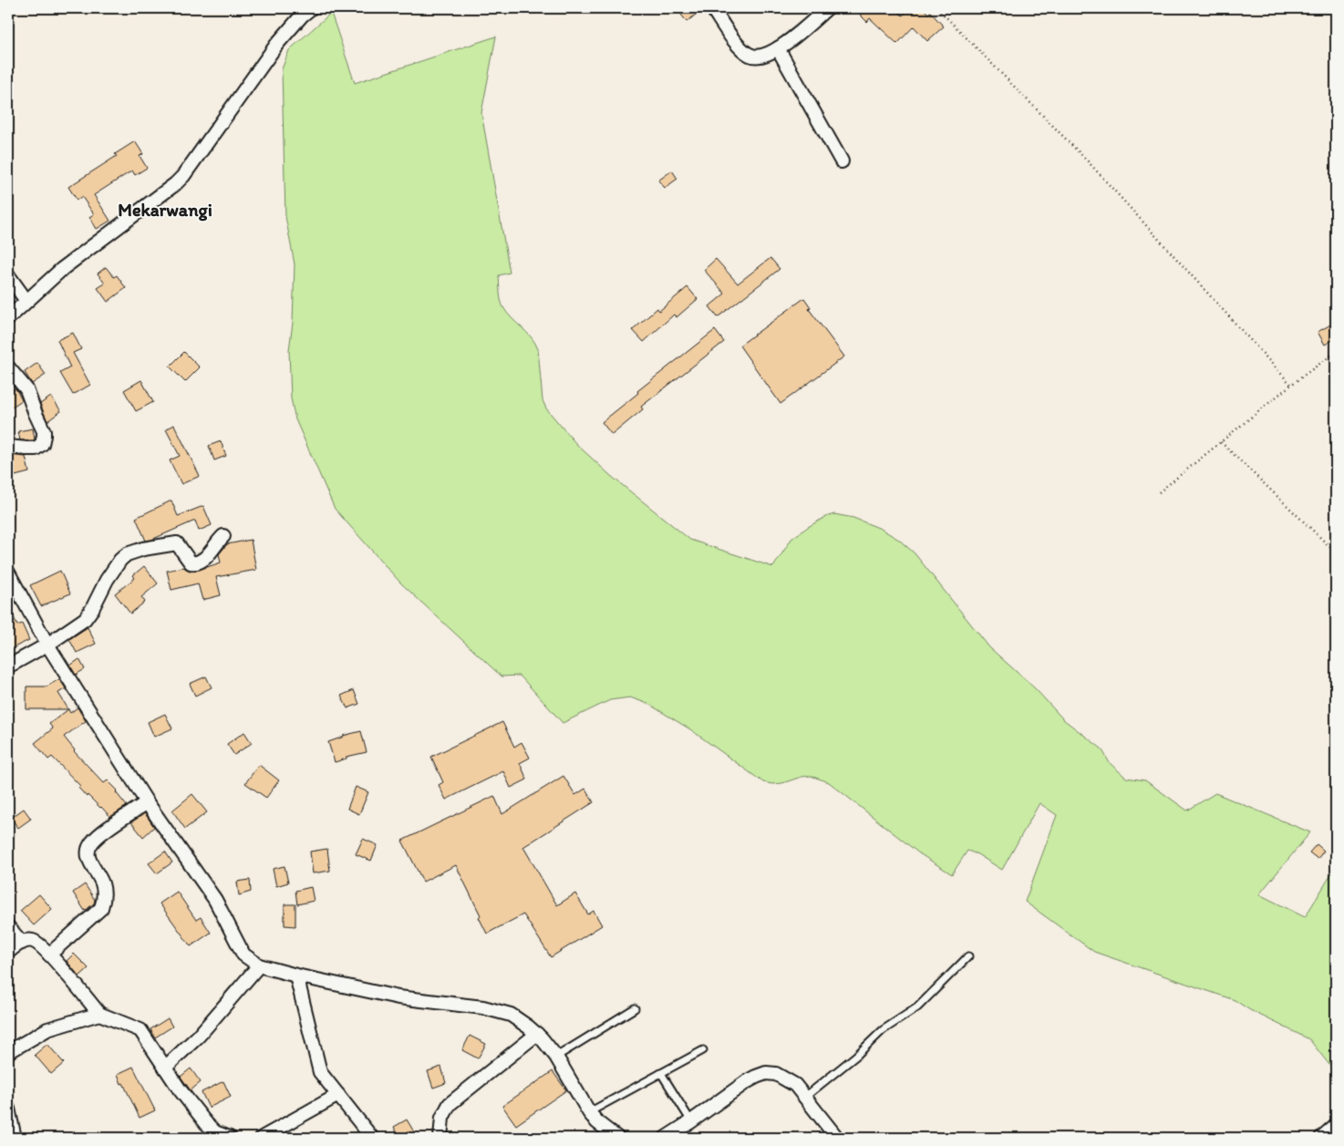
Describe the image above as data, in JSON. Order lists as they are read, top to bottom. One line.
{"districts":["Mekarwangi"]}
